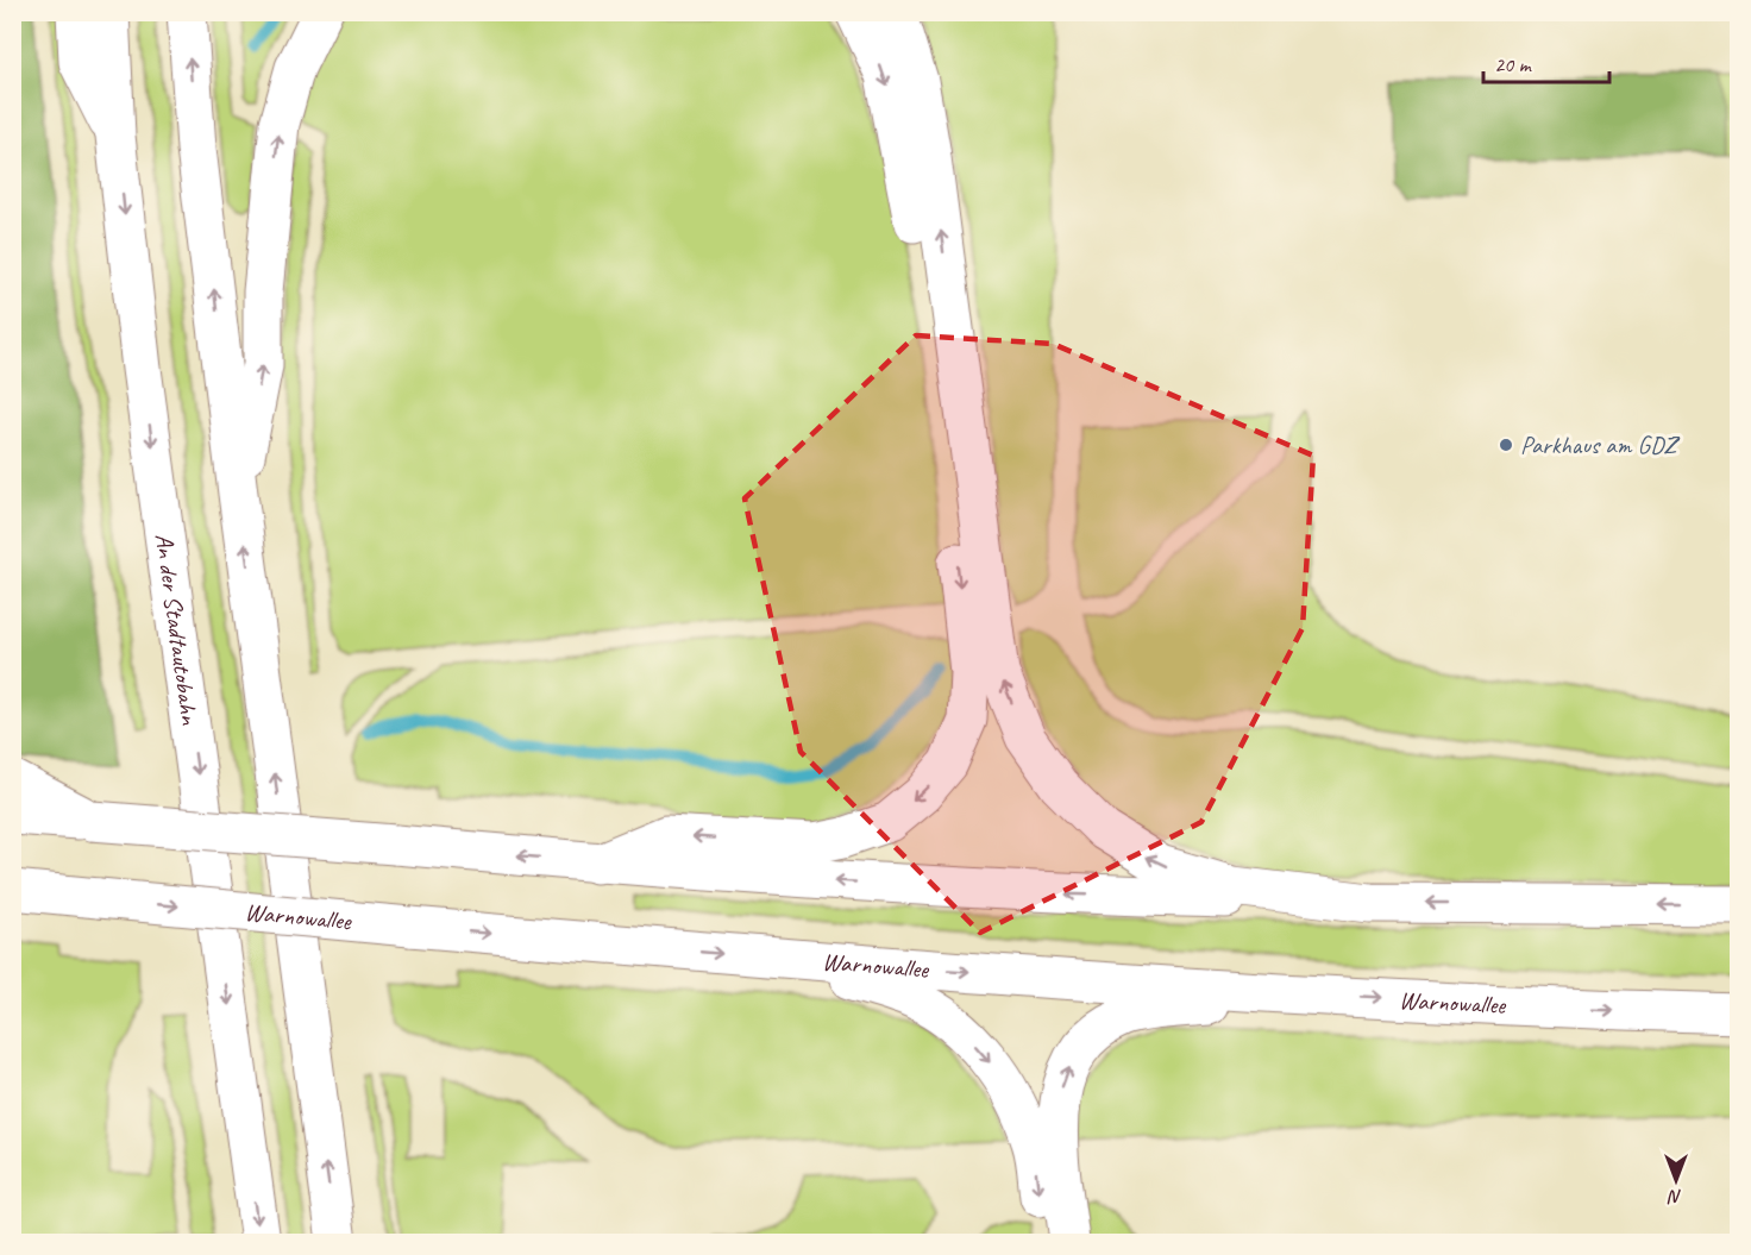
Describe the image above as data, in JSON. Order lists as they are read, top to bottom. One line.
{"streets":{"highway":["An der Stadtautobahn","Warnowallee"]},"places":["Parkhaus am GDZ"],"scale_bar":"20 m","north":"bottom"}
